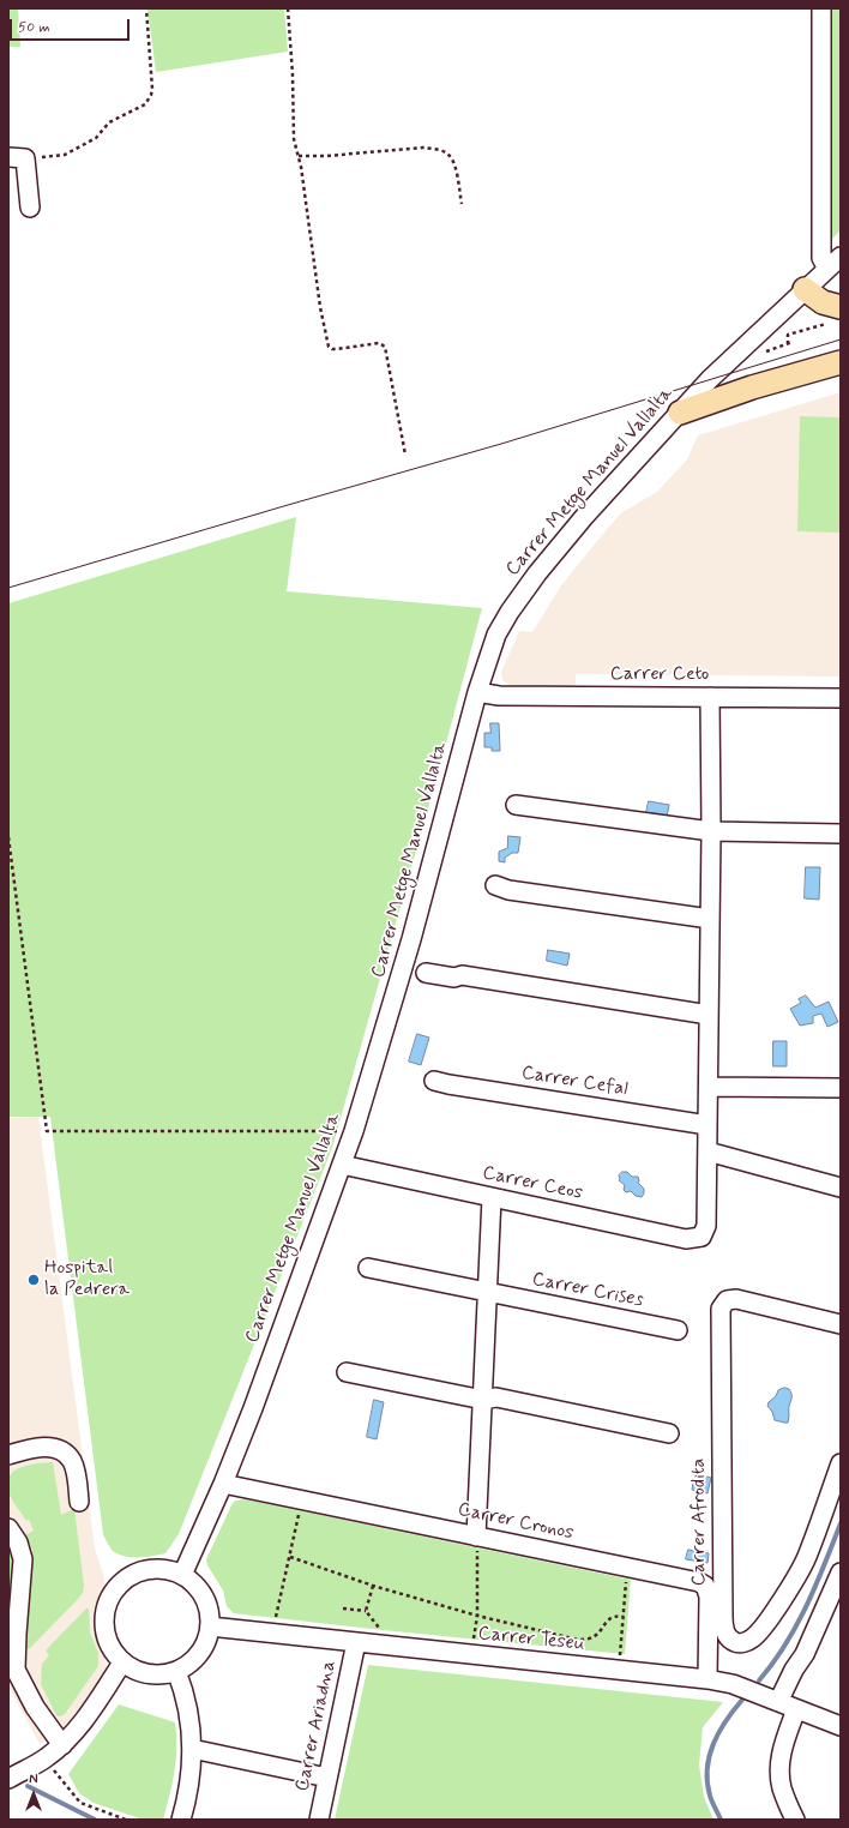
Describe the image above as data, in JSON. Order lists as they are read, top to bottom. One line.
{"streets":{"street":["Carrer Metge Manuel Vallalta","Carrer Ceto","Carrer Cefal","Carrer Ceos","Carrer Crises","Carrer Cronos","Carrer Afrodita","Carrer Teseu","Carrer Ariadna"]},"crossings":[["Carrer Metge Manuel Vallalta","Carrer Ceto"],["Carrer Metge Manuel Vallalta","Carrer Ceos"],["Carrer Metge Manuel Vallalta","Carrer Cronos"],["Carrer Metge Manuel Vallalta","Carrer Teseu"],["Carrer Cronos","Carrer Teseu"],["Carrer Teseu","Carrer Ariadna"]],"places":["Hospital la Pedrera"],"scale_bar":"50 m","north":"top"}
